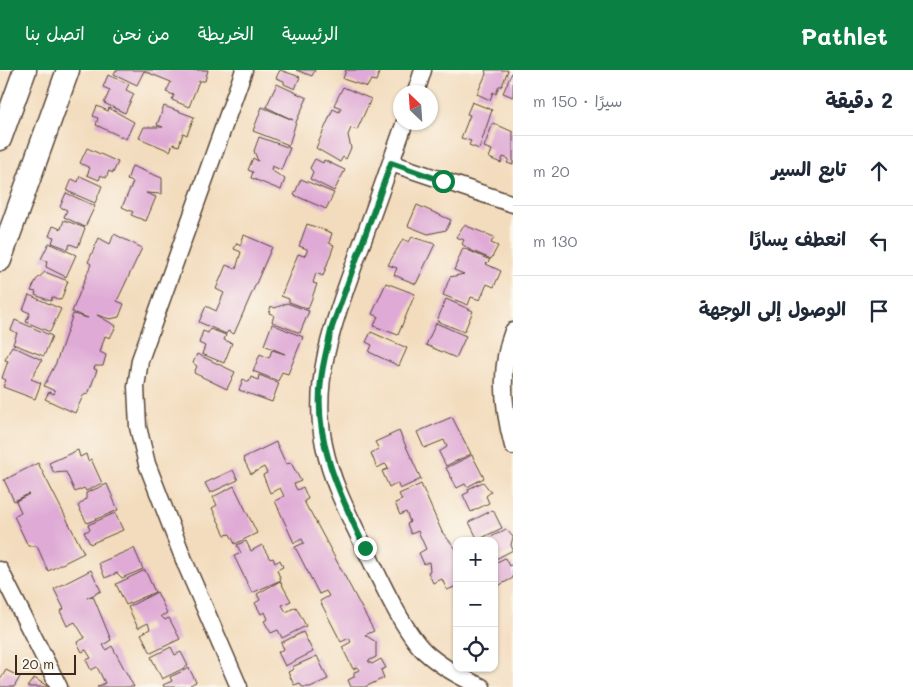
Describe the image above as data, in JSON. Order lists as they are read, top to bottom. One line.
{"scale_bar":"20 m","north":"top left","page":{"header":"Pathlet","nav":["الرئيسية","الخريطة","من نحن","اتصل بنا"],"heading":["2 دقيقة","سيرًا · 150 m"],"list":[["تابع السير","20 m"],["انعطف يسارًا","130 m"],"الوصول إلى الوجهة"],"map_buttons":["+","−"],"scale":"20 m"}}
